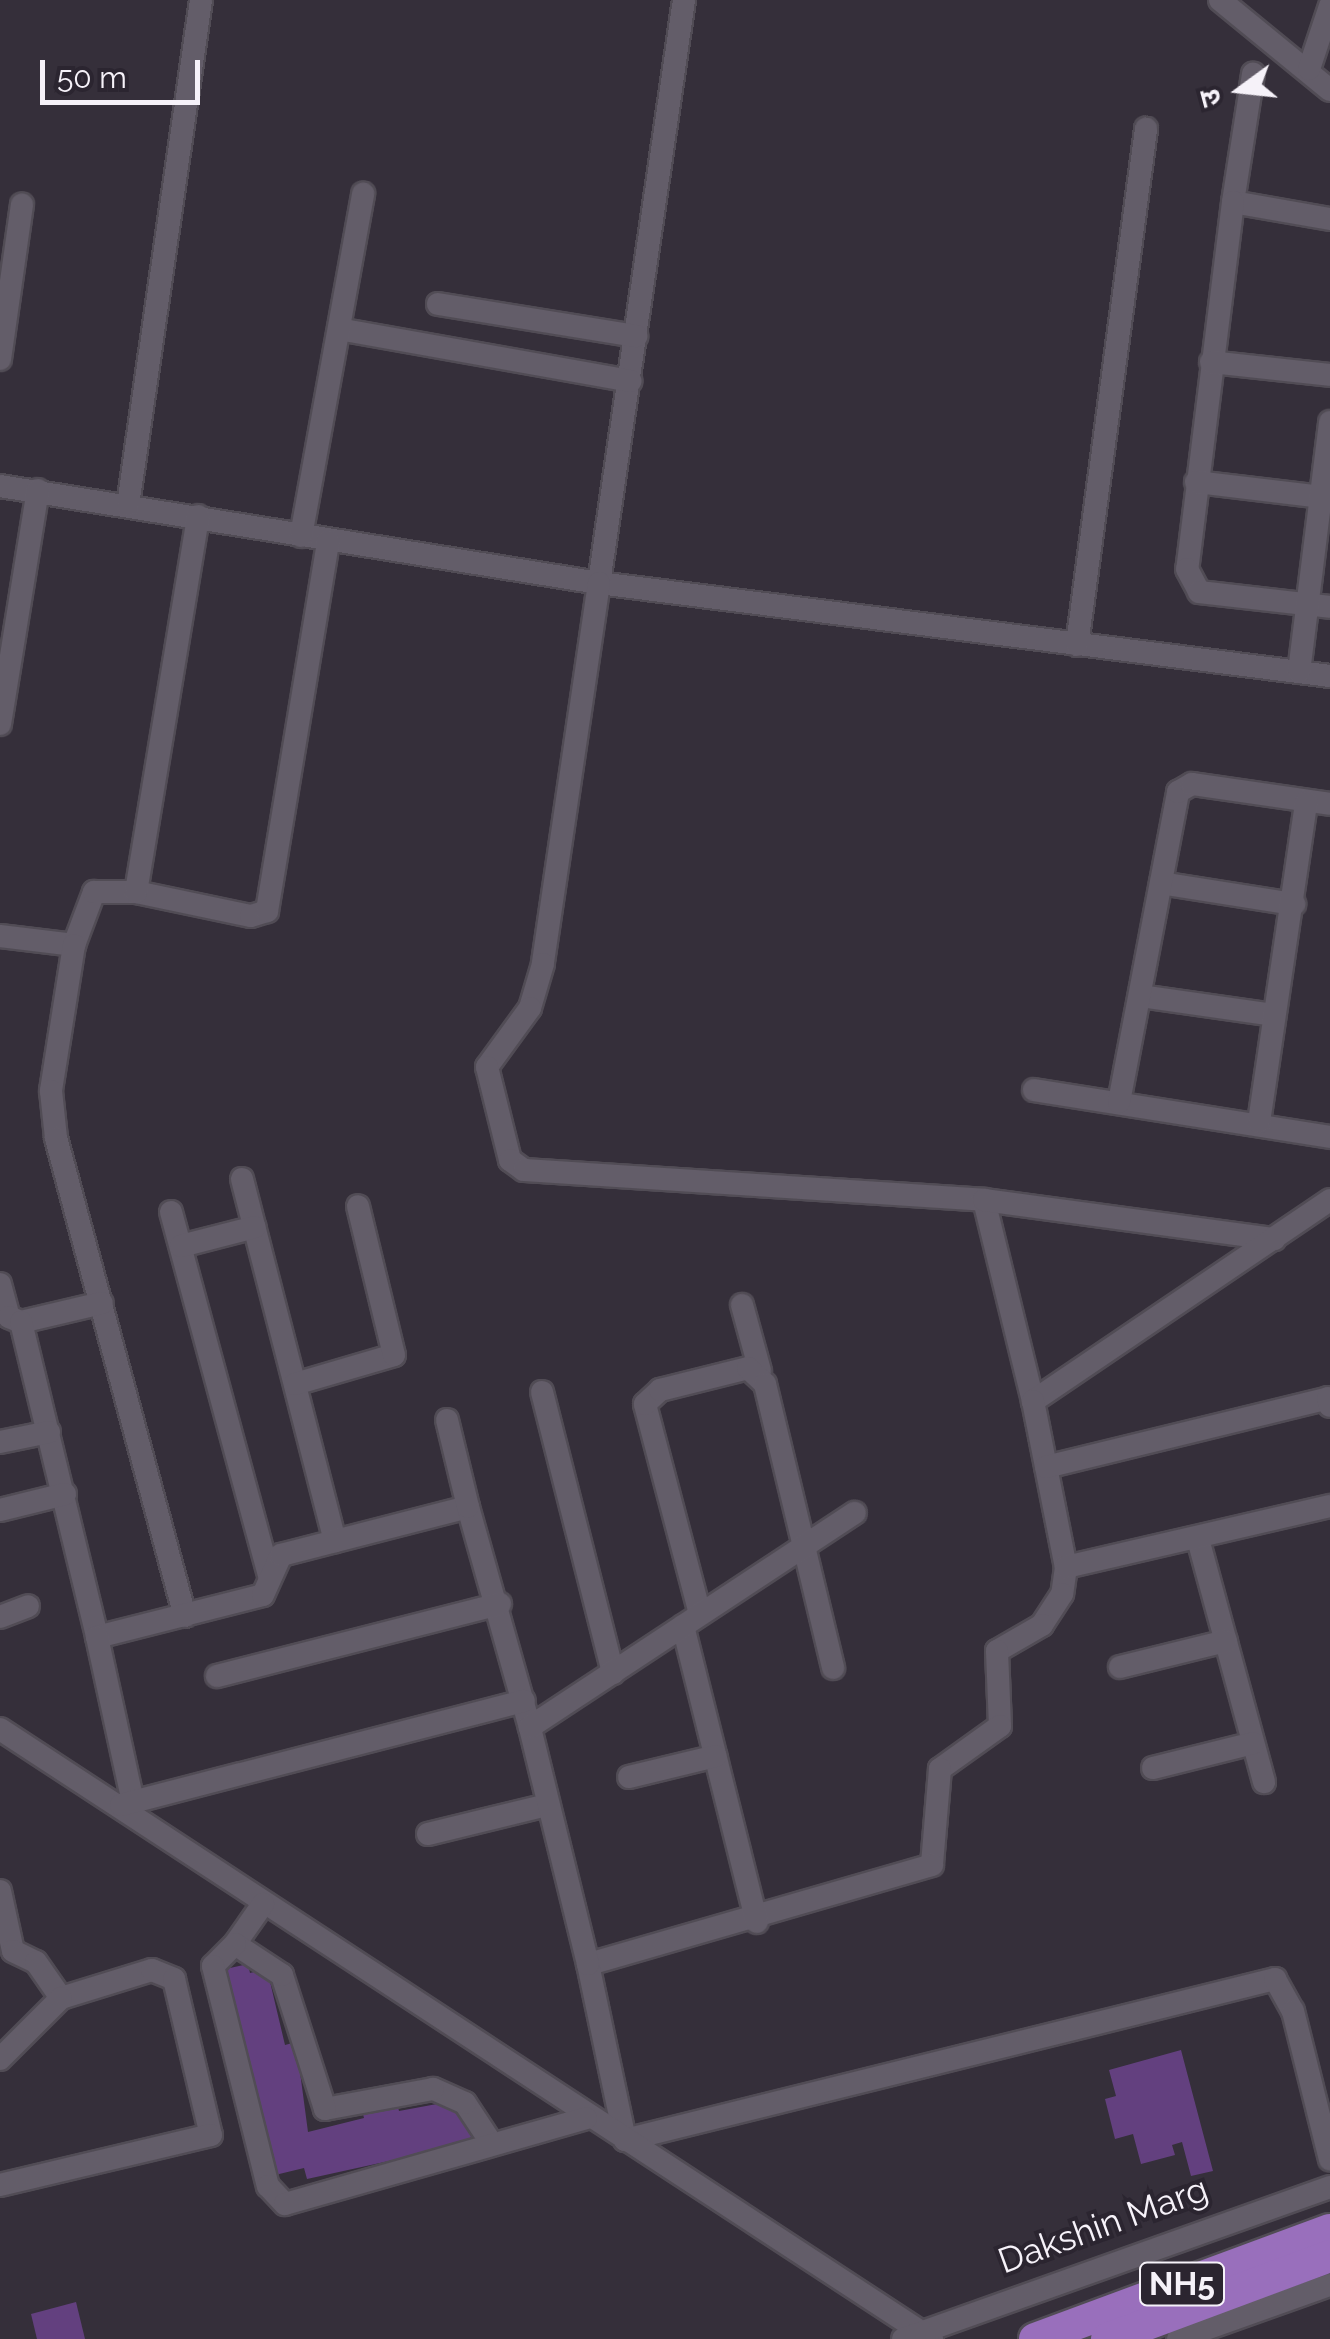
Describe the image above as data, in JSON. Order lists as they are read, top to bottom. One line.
{"streets":{"highway":["NH5"],"street":["Dakshin Marg"]},"scale_bar":"50 m","north":"left"}
